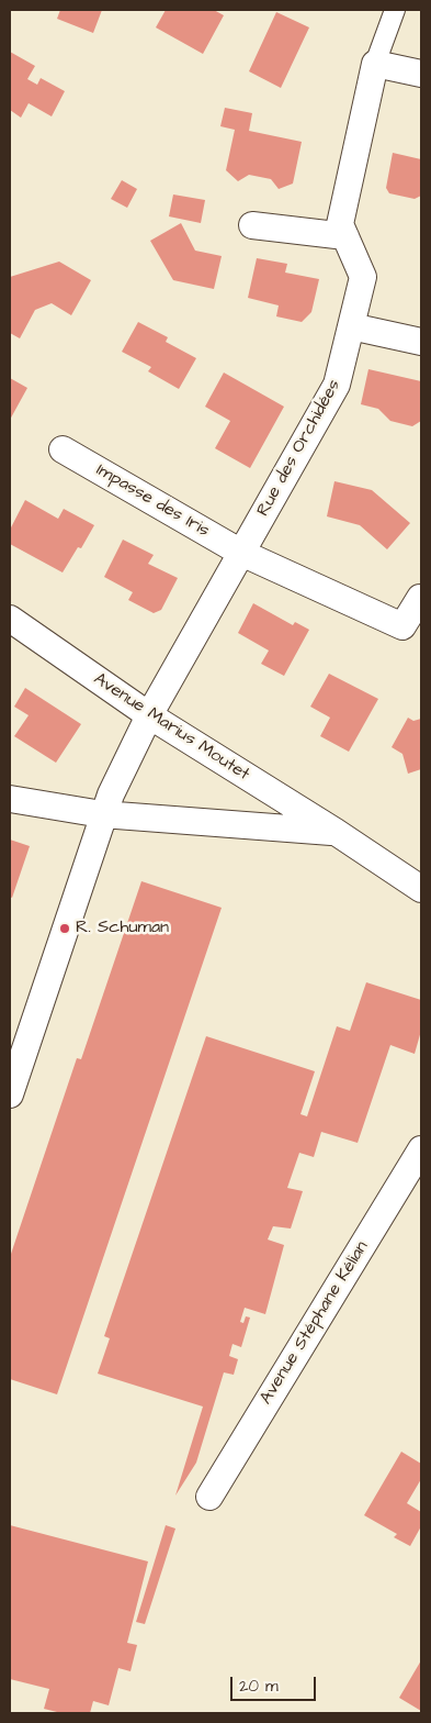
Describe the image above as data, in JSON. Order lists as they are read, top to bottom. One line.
{"streets":{"street":["Rue des Orchidées","Impasse des Iris","Avenue Marius Moutet","Avenue Stéphane Kélian"]},"crossings":[["Rue des Orchidées","Impasse des Iris"],["Rue des Orchidées","Avenue Marius Moutet"]],"places":["R. Schuman"],"scale_bar":"20 m"}
